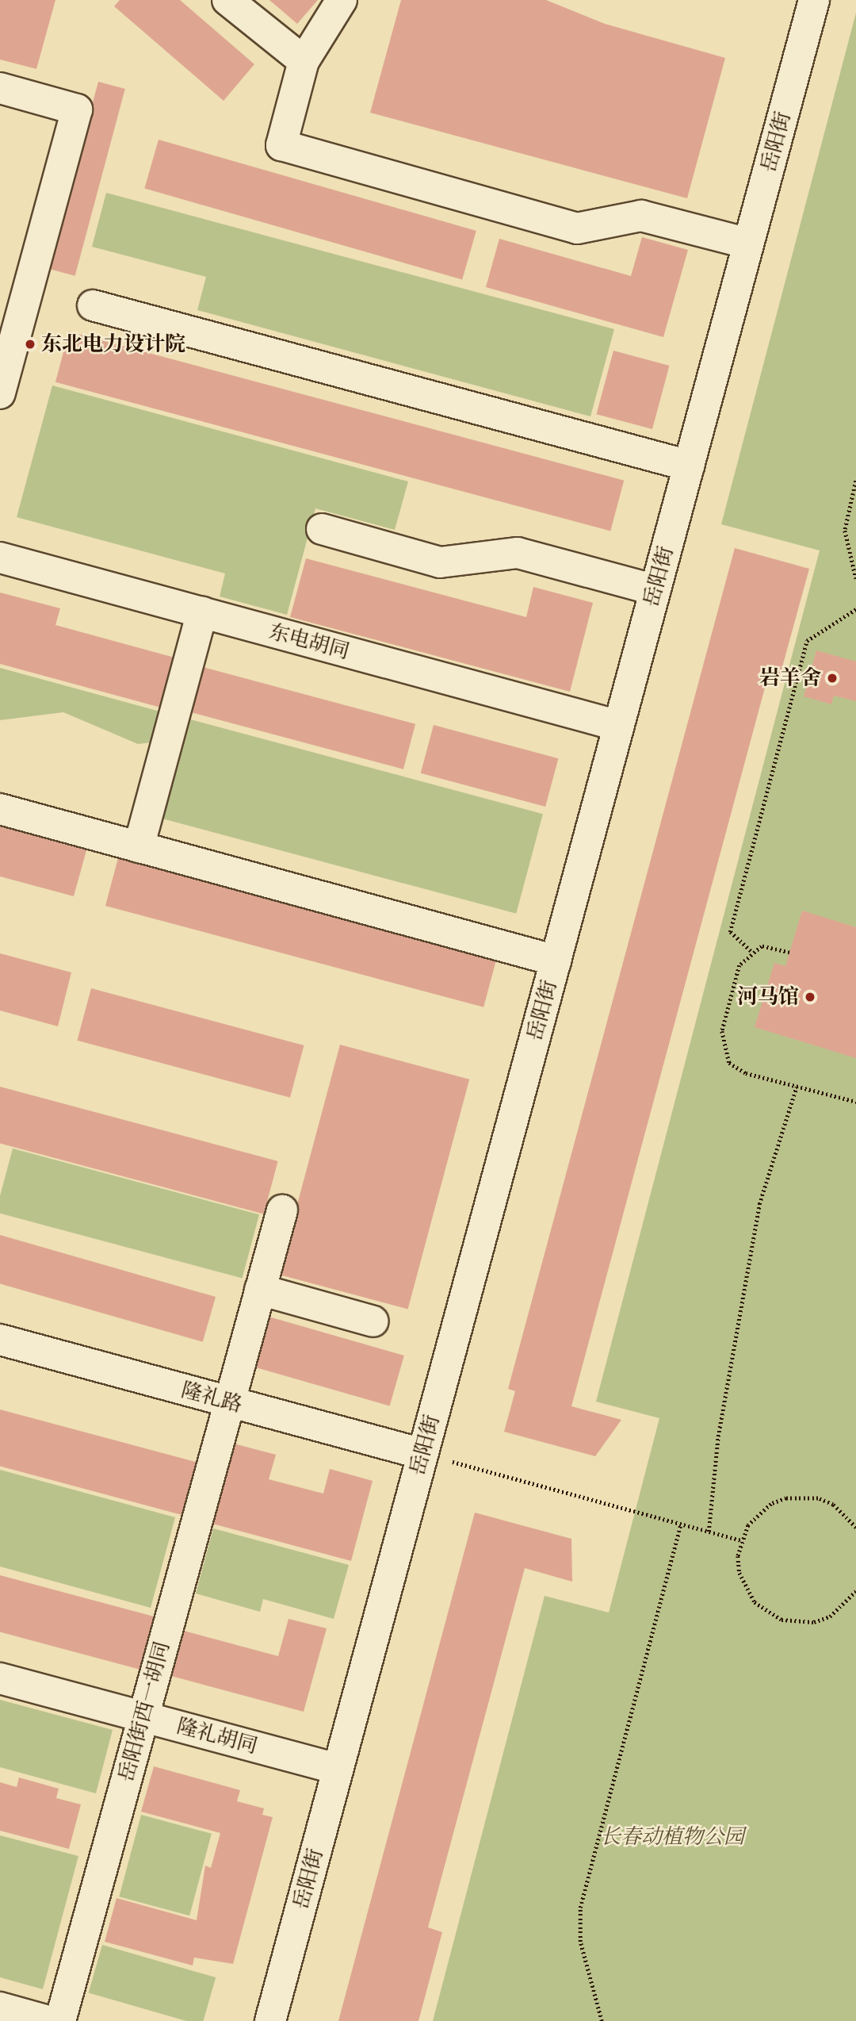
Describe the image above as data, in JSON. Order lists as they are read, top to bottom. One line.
{"streets":{"street":["岳阳街","东电胡同","隆礼路","岳阳街西一胡同","隆礼胡同"]},"crossings":[["岳阳街","东电胡同"],["岳阳街","隆礼路"],["岳阳街","隆礼胡同"],["隆礼路","岳阳街西一胡同"],["岳阳街西一胡同","隆礼胡同"]],"parks":["长春动植物公园"],"places":["东北电力设计院","岩羊舍","河马馆"]}
